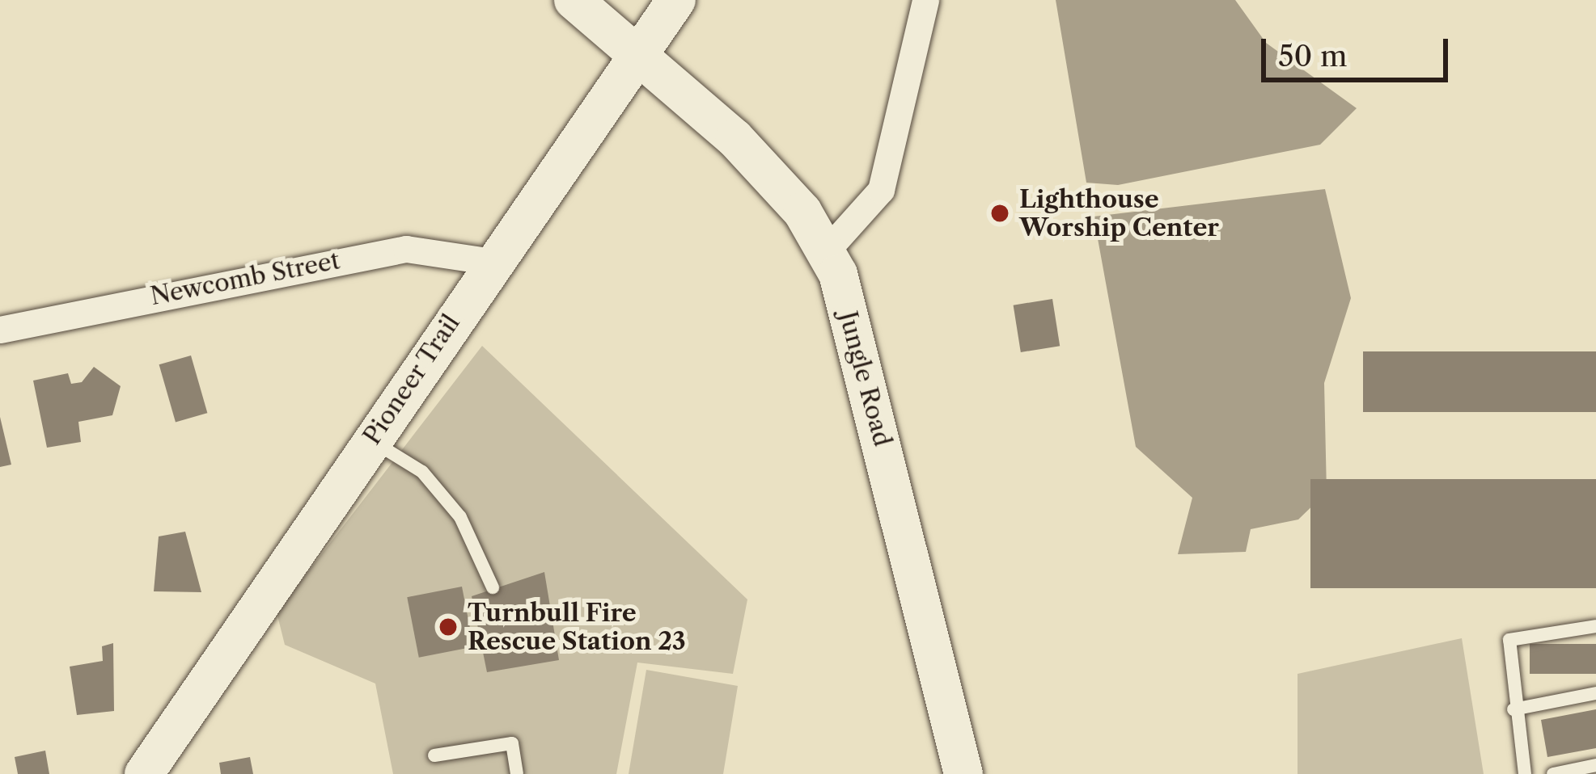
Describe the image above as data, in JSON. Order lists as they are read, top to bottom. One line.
{"streets":{"street":["Newcomb Street","Jungle Road","Pioneer Trail"]},"crossings":[["Newcomb Street","Pioneer Trail"],["Jungle Road","Pioneer Trail"]],"places":["Lighthouse Worship Center","Turnbull Fire Rescue Station 23"],"scale_bar":"50 m"}
